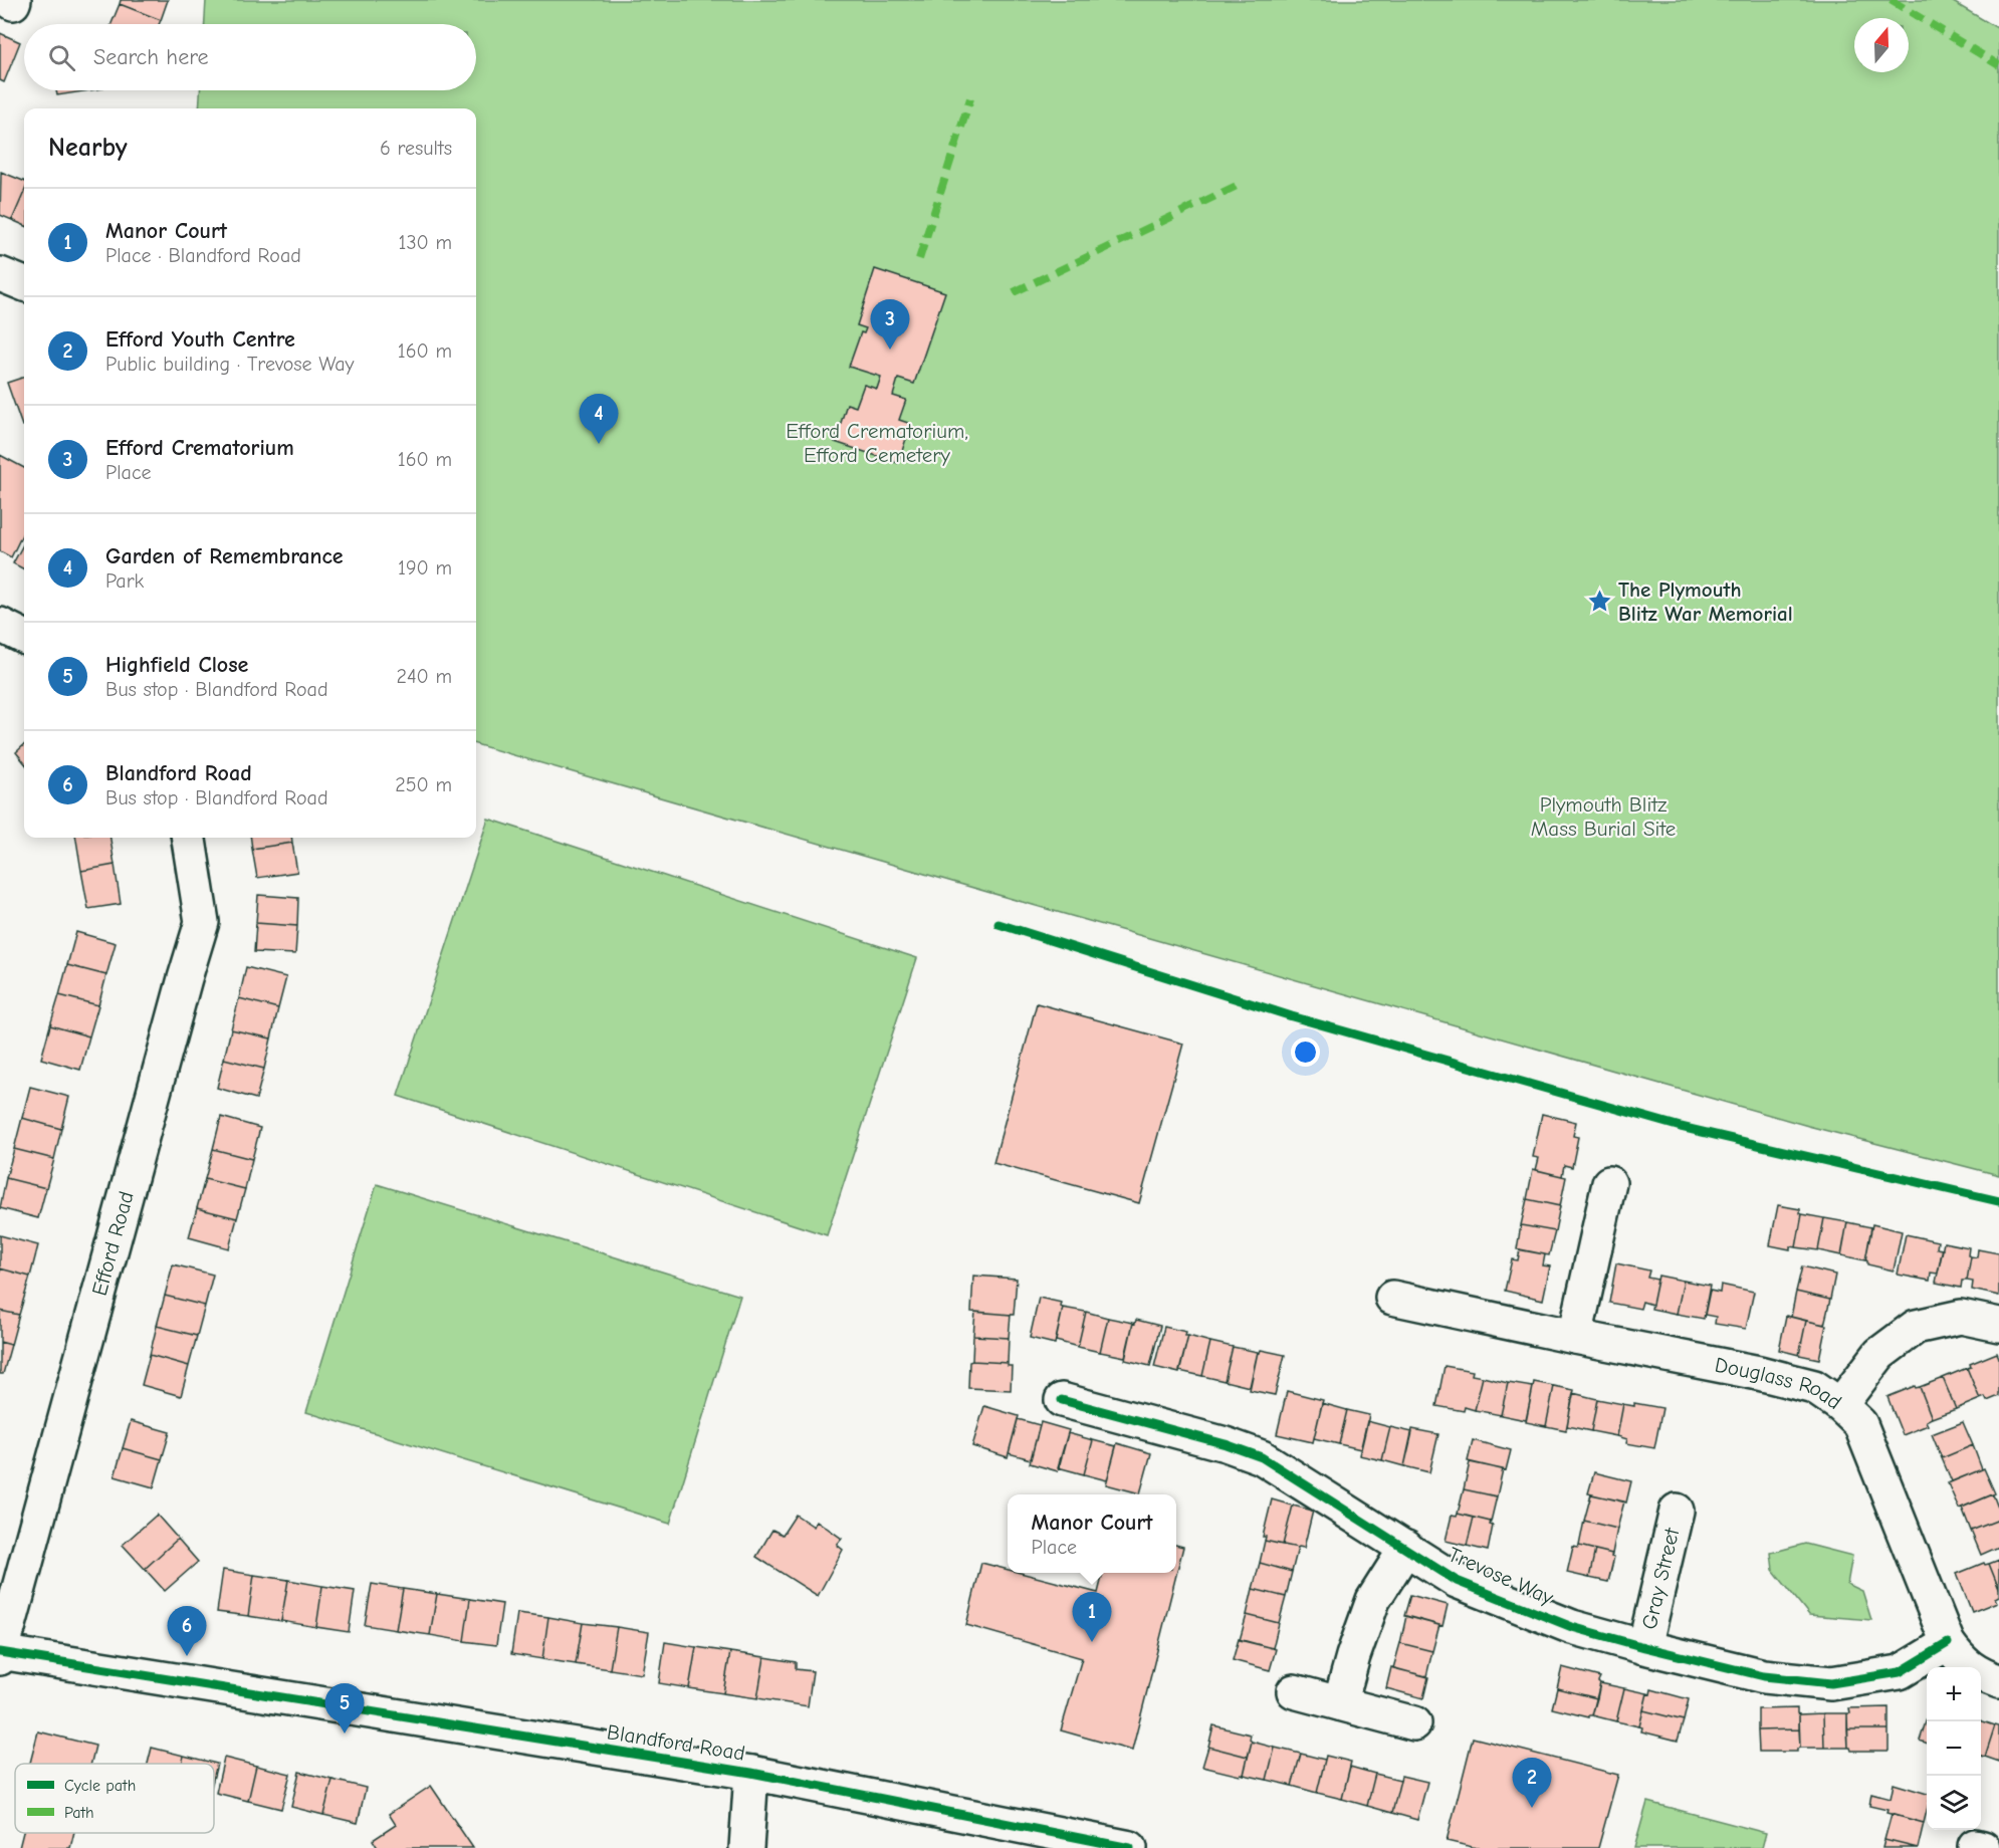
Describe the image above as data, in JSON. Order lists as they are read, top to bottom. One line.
{"streets":{"street":["Efford Road","Douglass Road","Trevose Way","Gray Street","Blandford Road"]},"crossings":[["Efford Road","Blandford Road"],["Douglass Road","Trevose Way"],["Trevose Way","Gray Street"]],"parks":["Efford Crematorium, Efford Cemetery","Plymouth Blitz Mass Burial Site"],"places":{"place":["The Plymouth Blitz War Memorial"]},"legend":["Cycle path","Path"],"north":"top","page":{"search":"Search here","heading":["Nearby","6 results"],"list":[{"mark":"1","name":"Manor Court","note":"Place · Blandford Road","value":"130 m"},{"mark":"2","name":"Efford Youth Centre","note":"Public building · Trevose Way","value":"160 m"},{"mark":"3","name":"Efford Crematorium","note":"Place","value":"160 m"},{"mark":"4","name":"Garden of Remembrance","note":"Park","value":"190 m"},{"mark":"5","name":"Highfield Close","note":"Bus stop · Blandford Road","value":"240 m"},{"mark":"6","name":"Blandford Road","note":"Bus stop · Blandford Road","value":"250 m"}],"pins":["3","4","1","6","5","2"],"popup":["Manor Court","Place"],"map_buttons":["+","−"]}}
